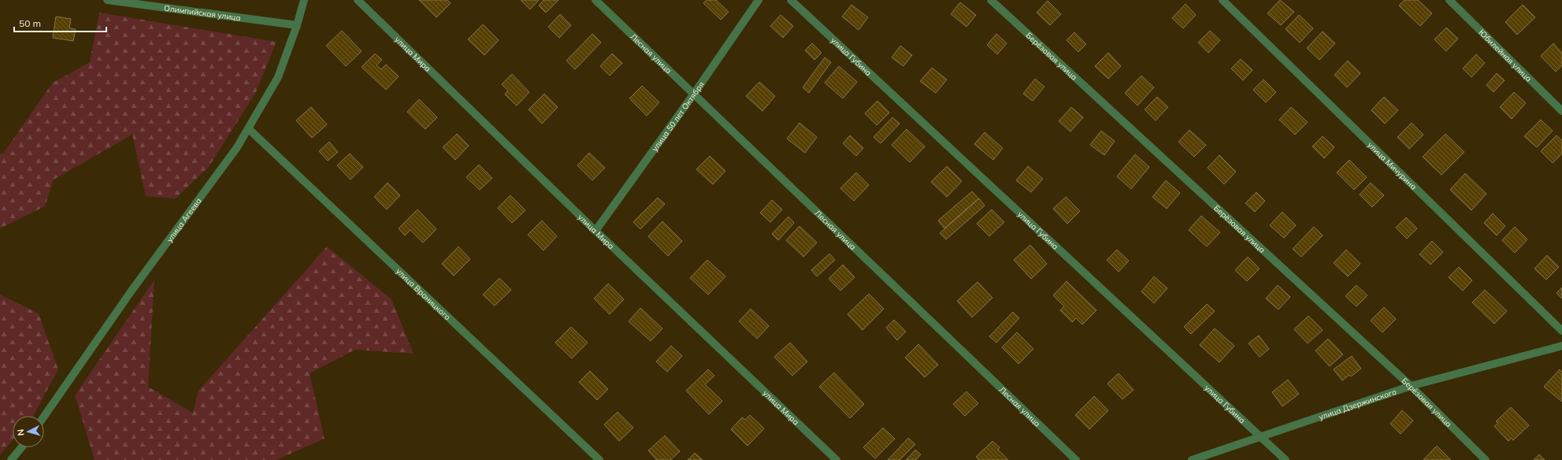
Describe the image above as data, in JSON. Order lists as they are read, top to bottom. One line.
{"streets":{"street":["Олимпийская улица","Лесная улица","улица Мира","улица Губина","Берёзовая улица","Юбилейная улица","улица 50 лет Октября","улица Мичурина","улица Агеева","улица Враницкого","улица Дзержинского"]},"crossings":[["Олимпийская улица","улица Агеева"],["Лесная улица","улица 50 лет Октября"],["улица Мира","улица 50 лет Октября"],["улица Губина","улица Дзержинского"],["Берёзовая улица","улица Дзержинского"],["улица Агеева","улица Враницкого"]],"scale_bar":"50 m","north":"left"}
